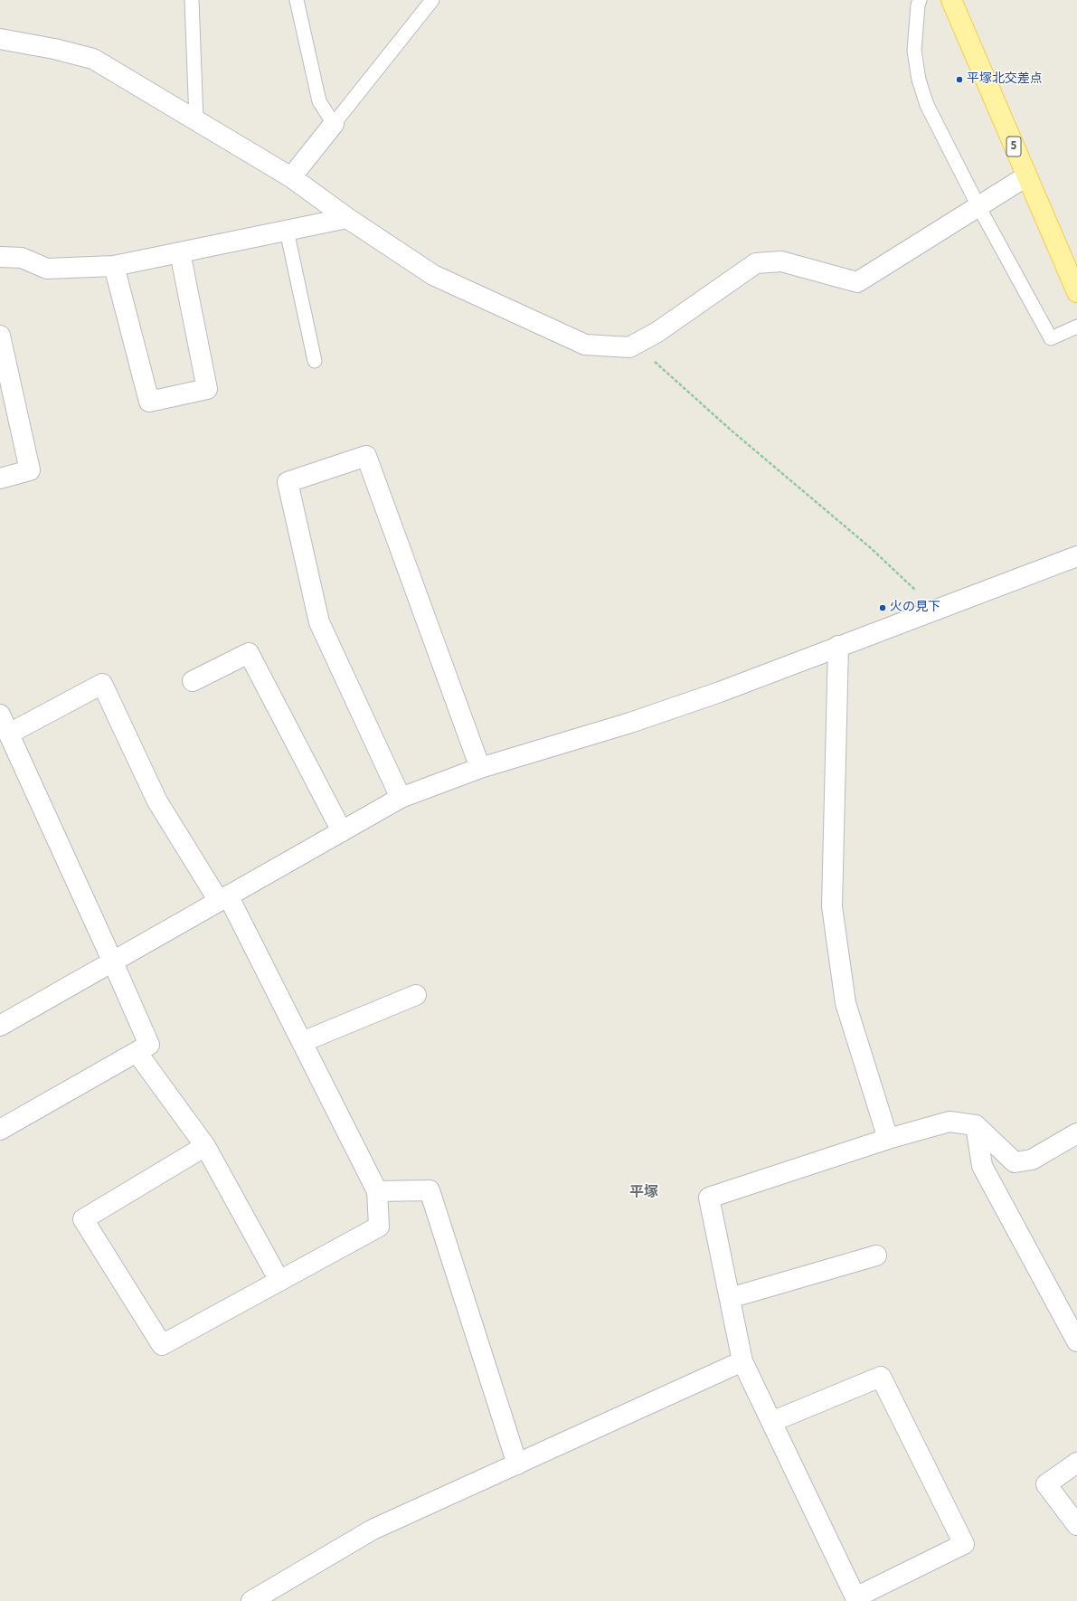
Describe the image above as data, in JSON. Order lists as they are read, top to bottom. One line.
{"streets":{"main road":["5"]},"districts":["平塚"],"places":["平塚北交差点","火の見下"]}
